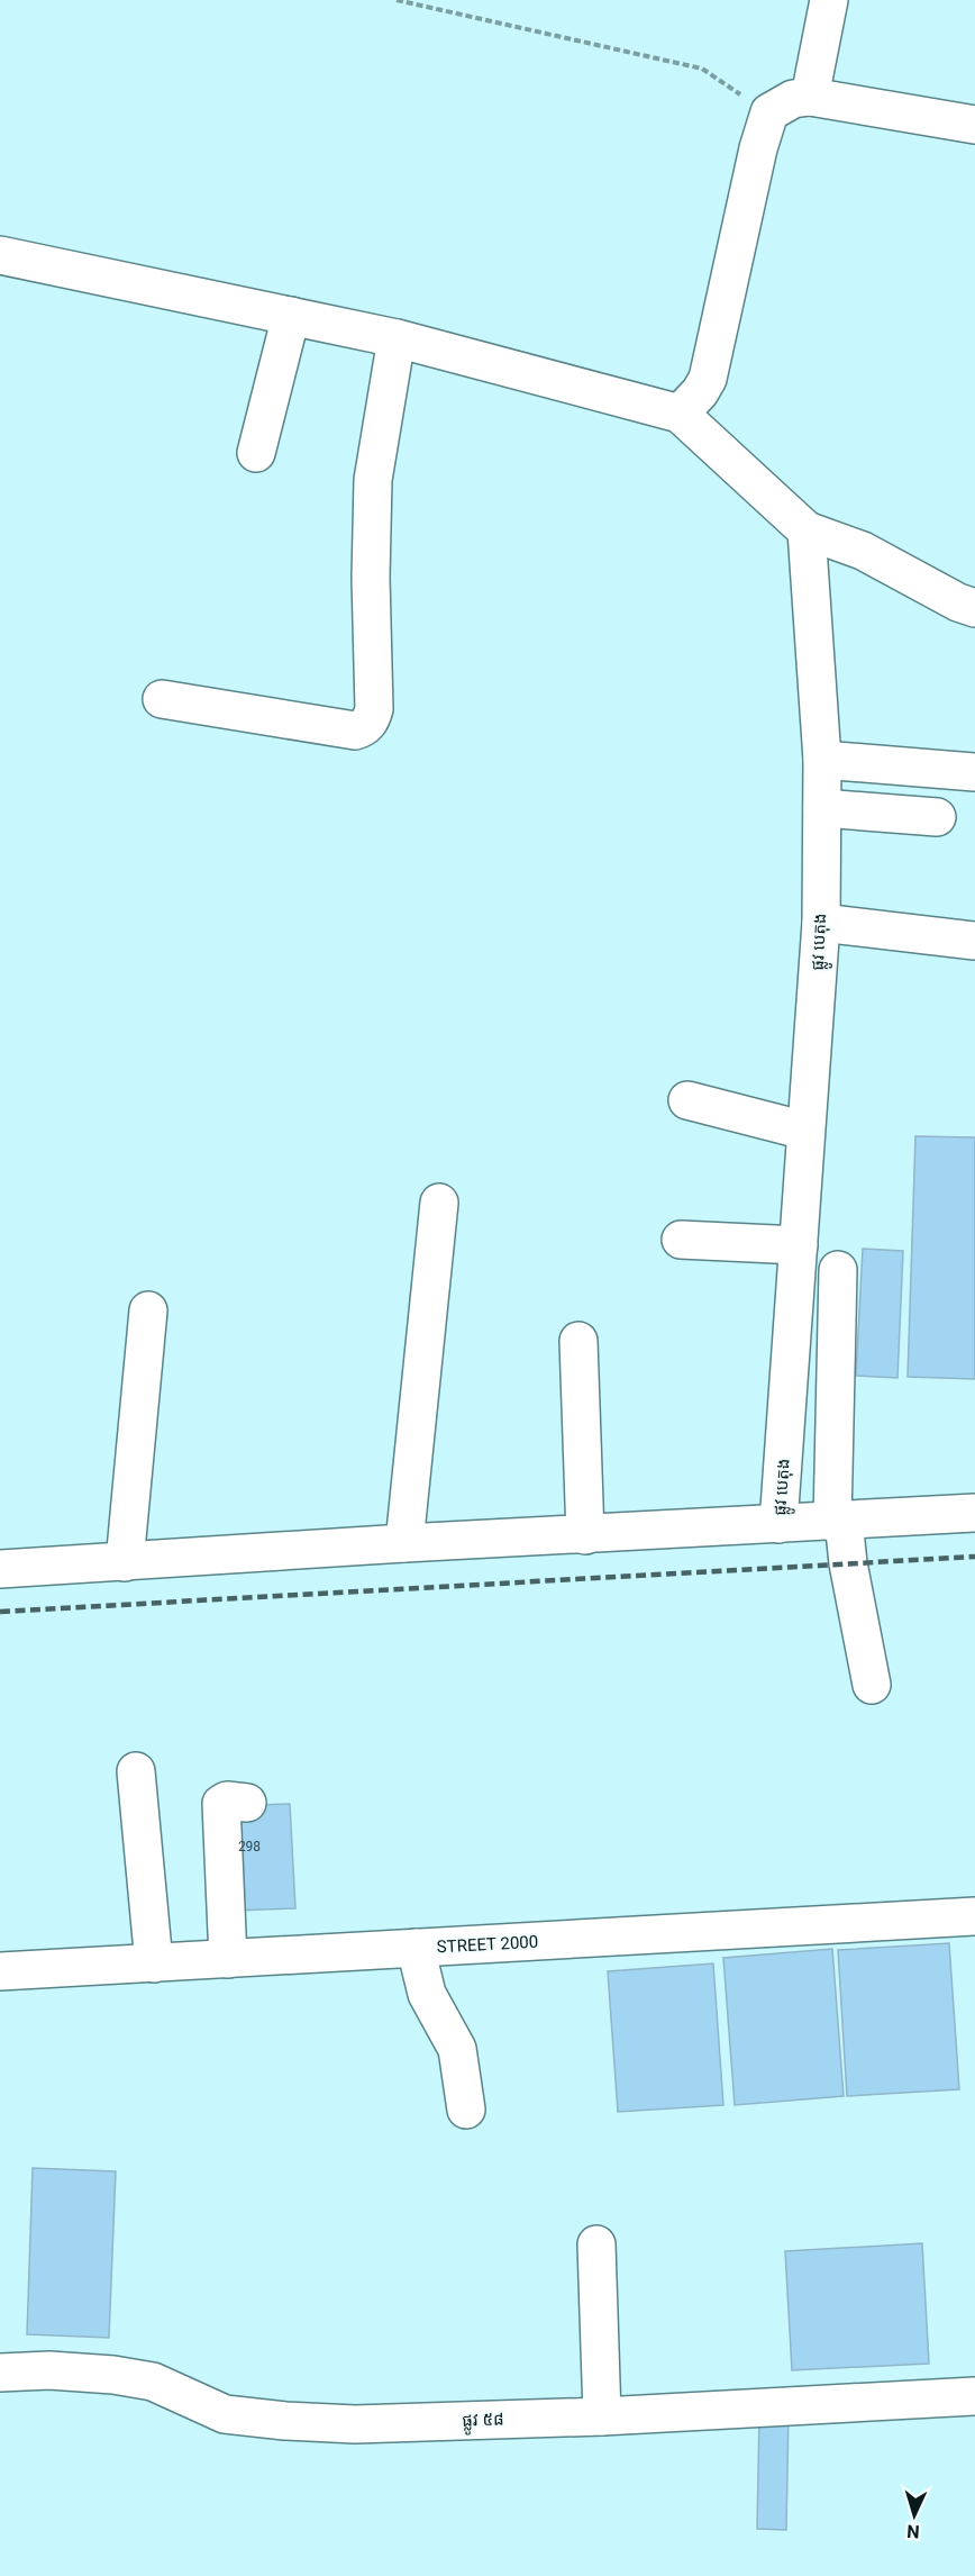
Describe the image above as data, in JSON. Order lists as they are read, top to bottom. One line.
{"streets":{"street":["ផ្លូវ បេតុង","STREET 2000","ផ្លូវ ៥៨"]},"house_numbers":["298"],"north":"bottom"}
